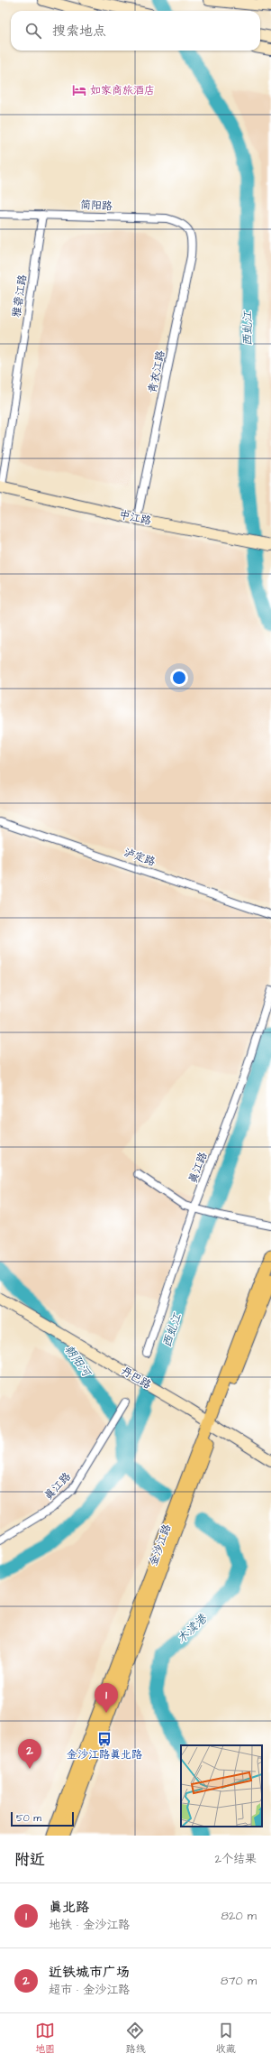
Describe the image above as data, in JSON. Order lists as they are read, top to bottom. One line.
{"streets":{"main road":["金沙江路"],"street":["简阳路","雅砻江路","青衣江路","中江路","泸定路","真江路","丹巴路"]},"crossings":[["简阳路","雅砻江路"],["简阳路","青衣江路"],["雅砻江路","中江路"],["青衣江路","中江路"],["丹巴路","金沙江路"]],"water":["西虬江","朝阳河","木渎港"],"places":{"hotel":["如家商旅酒店"],"bus stop":["金沙江路真北路"]},"scale_bar":"50 m","page":{"search":"搜索地点","pins":["1","2"],"scale":"50 m","heading":["附近","2个结果"],"list":[{"mark":"1","name":"真北路","note":"地铁 · 金沙江路","value":"820 m"},{"mark":"2","name":"近铁城市广场","note":"超市 · 金沙江路","value":"870 m"}],"nav":["地图","路线","收藏"]}}
